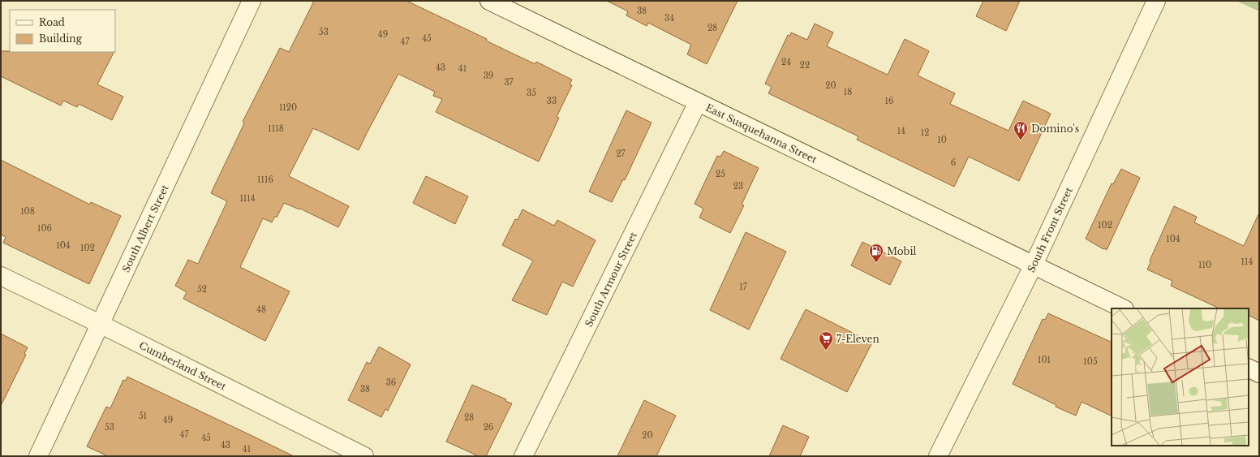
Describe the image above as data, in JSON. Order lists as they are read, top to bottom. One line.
{"streets":{"street":["East Susquehanna Street","South Albert Street","South Front Street","South Armour Street","Cumberland Street"]},"crossings":[["East Susquehanna Street","South Front Street"],["East Susquehanna Street","South Armour Street"],["South Albert Street","Cumberland Street"]],"places":{"restaurant":["Domino's"],"fuel station":["Mobil"],"supermarket":["7-Eleven"]},"house_numbers":["38","34","28","53","49","45","47","24","22","43","41","39","37","20","18","35","33","16","1120","1118","14","12","10","27","6","25","1116","23","1114","108","102","106","104","104","102","114","110","17","52","48","101","105","36","38","51","28","49","53","26","47","20","45","43","41"],"legend":["Road","Building"]}
